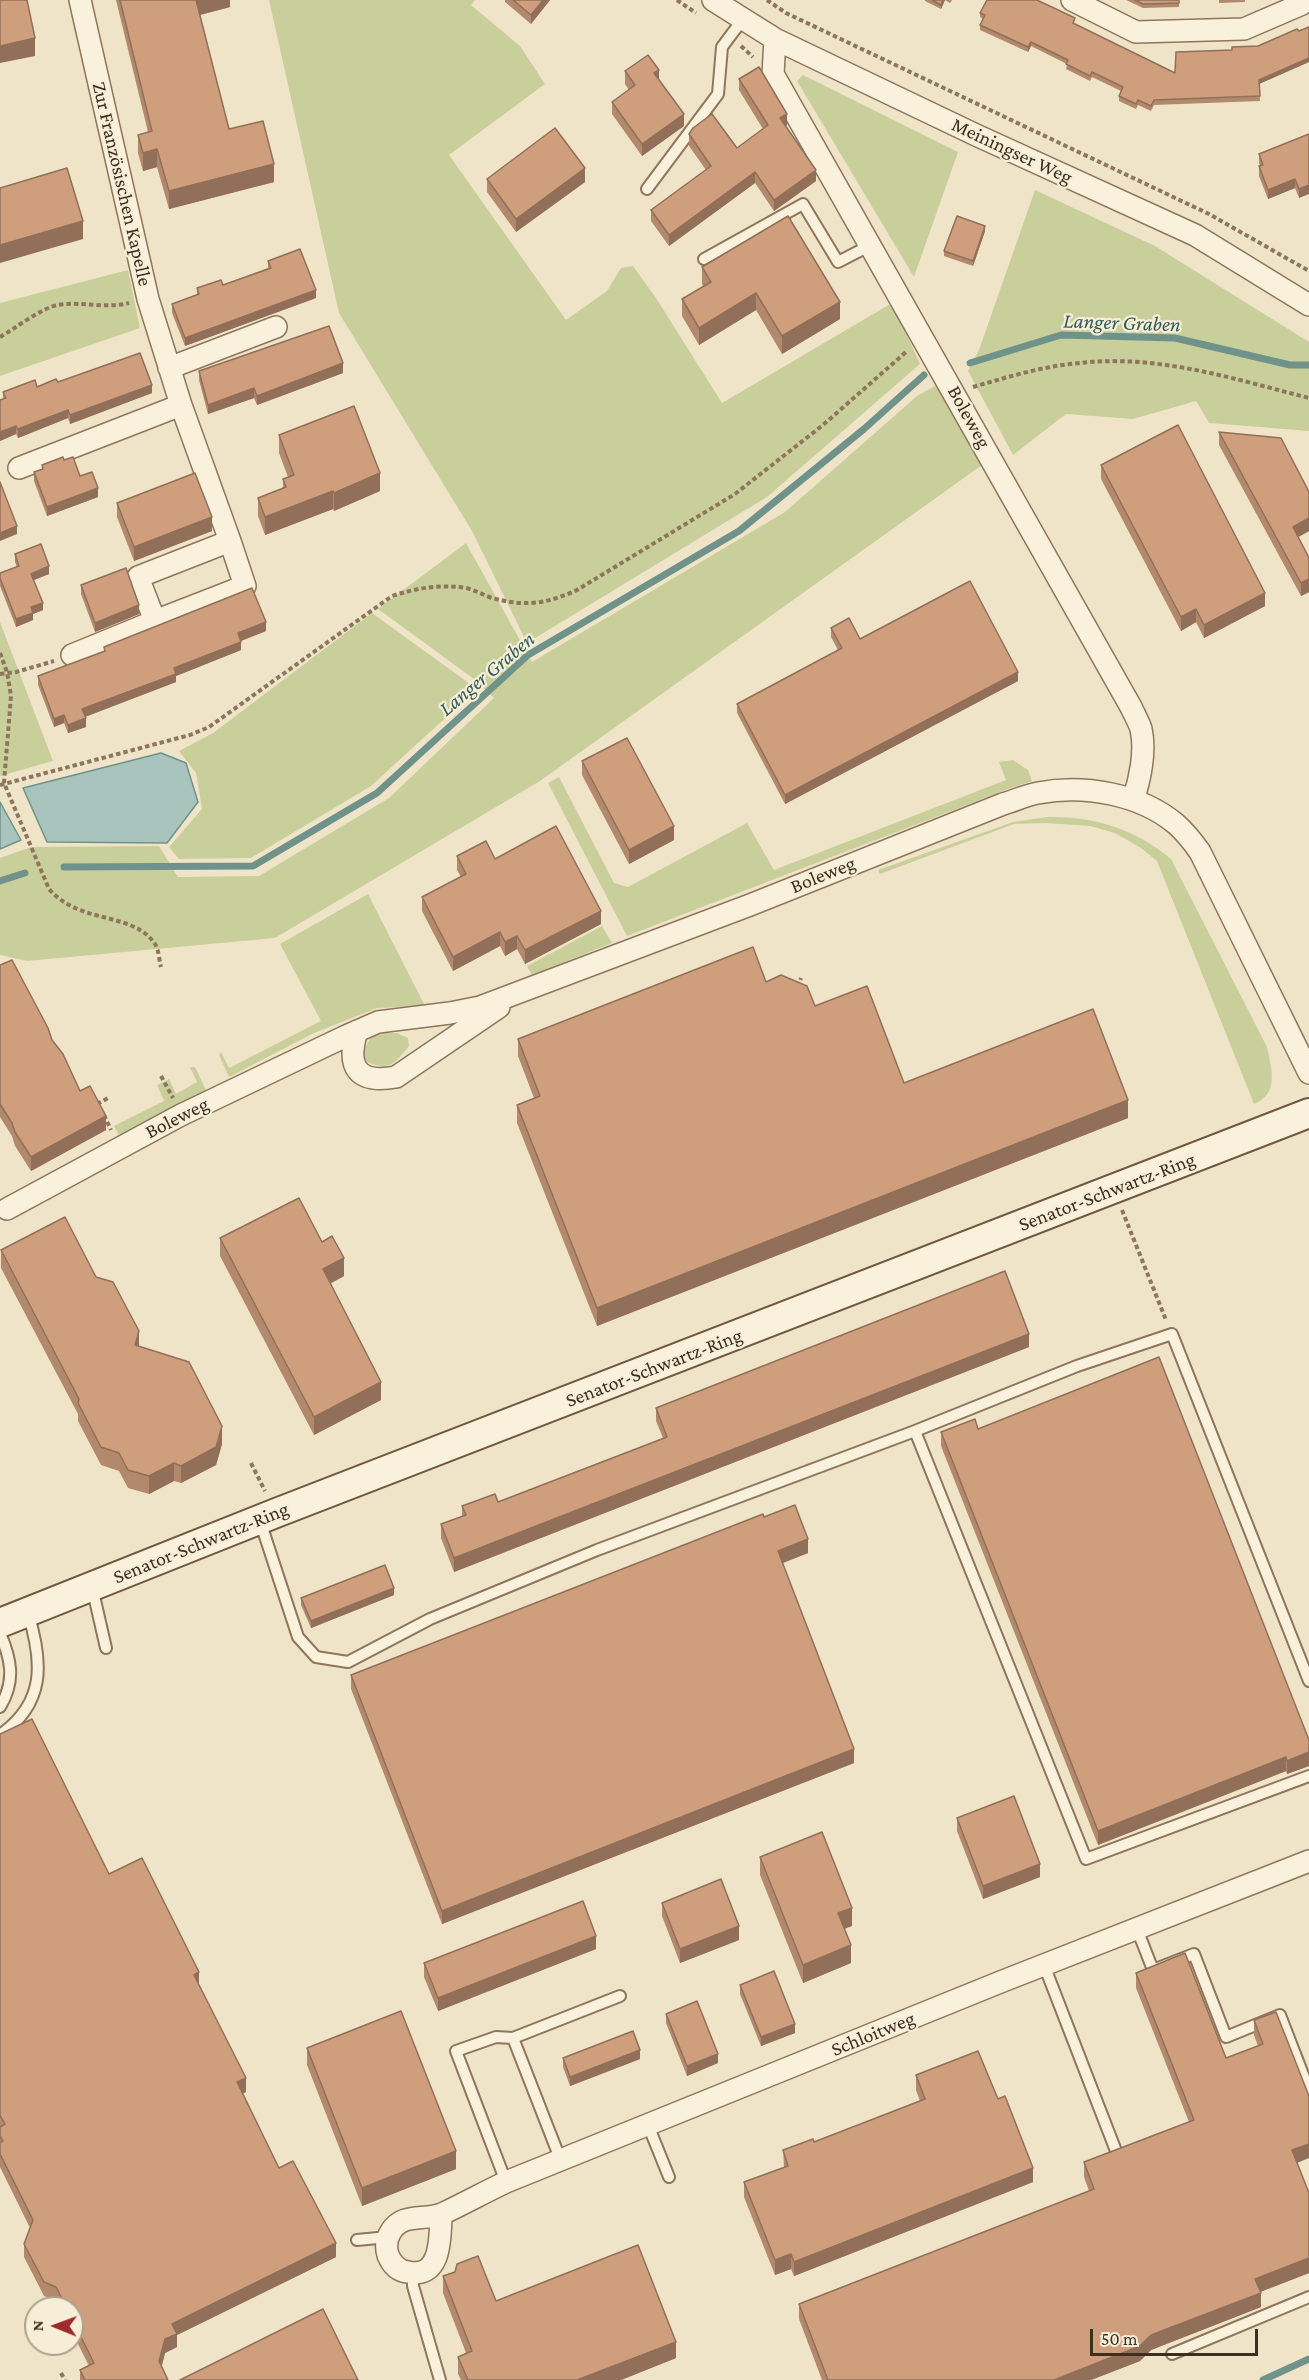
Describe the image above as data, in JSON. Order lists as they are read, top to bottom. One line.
{"streets":{"main road":["Senator-Schwartz-Ring"],"street":["Meiningser Weg","Zur Französischen Kapelle","Boleweg","Schloitweg"]},"water":["Langer Graben"],"scale_bar":"50 m","north":"left"}
